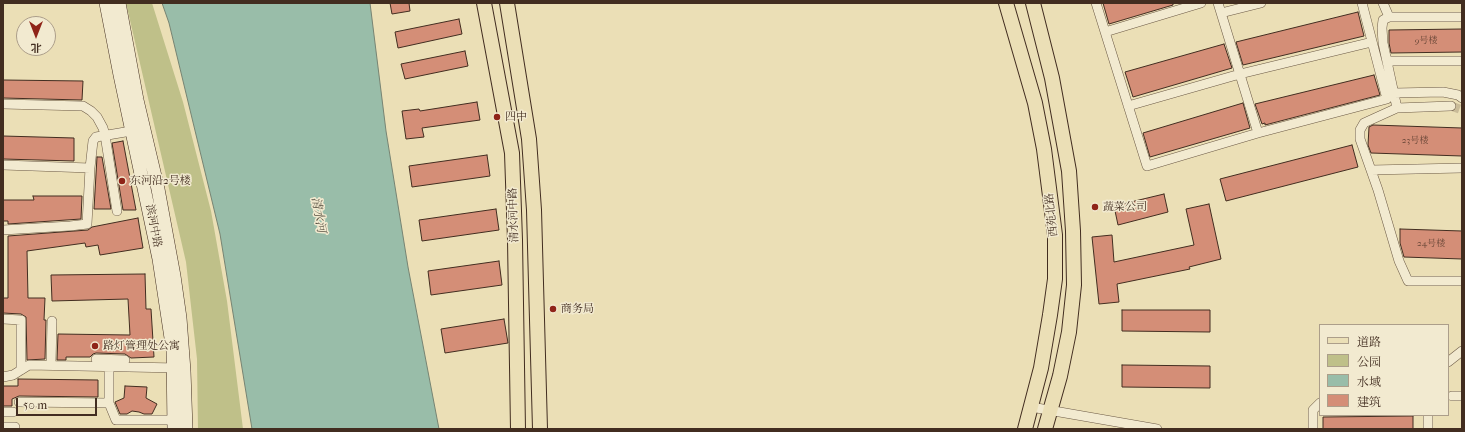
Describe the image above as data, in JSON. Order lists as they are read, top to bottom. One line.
{"streets":{"main road":["清水河中路","西苑北路","滨河中路"]},"water":["清水河"],"places":["四中","东河沿2号楼","蔬菜公司","商务局","路灯管理处公寓"],"house_numbers":["9号楼","23号楼","24号楼"],"legend":["道路","公园","水域","建筑"],"scale_bar":"50 m","north":"bottom"}
